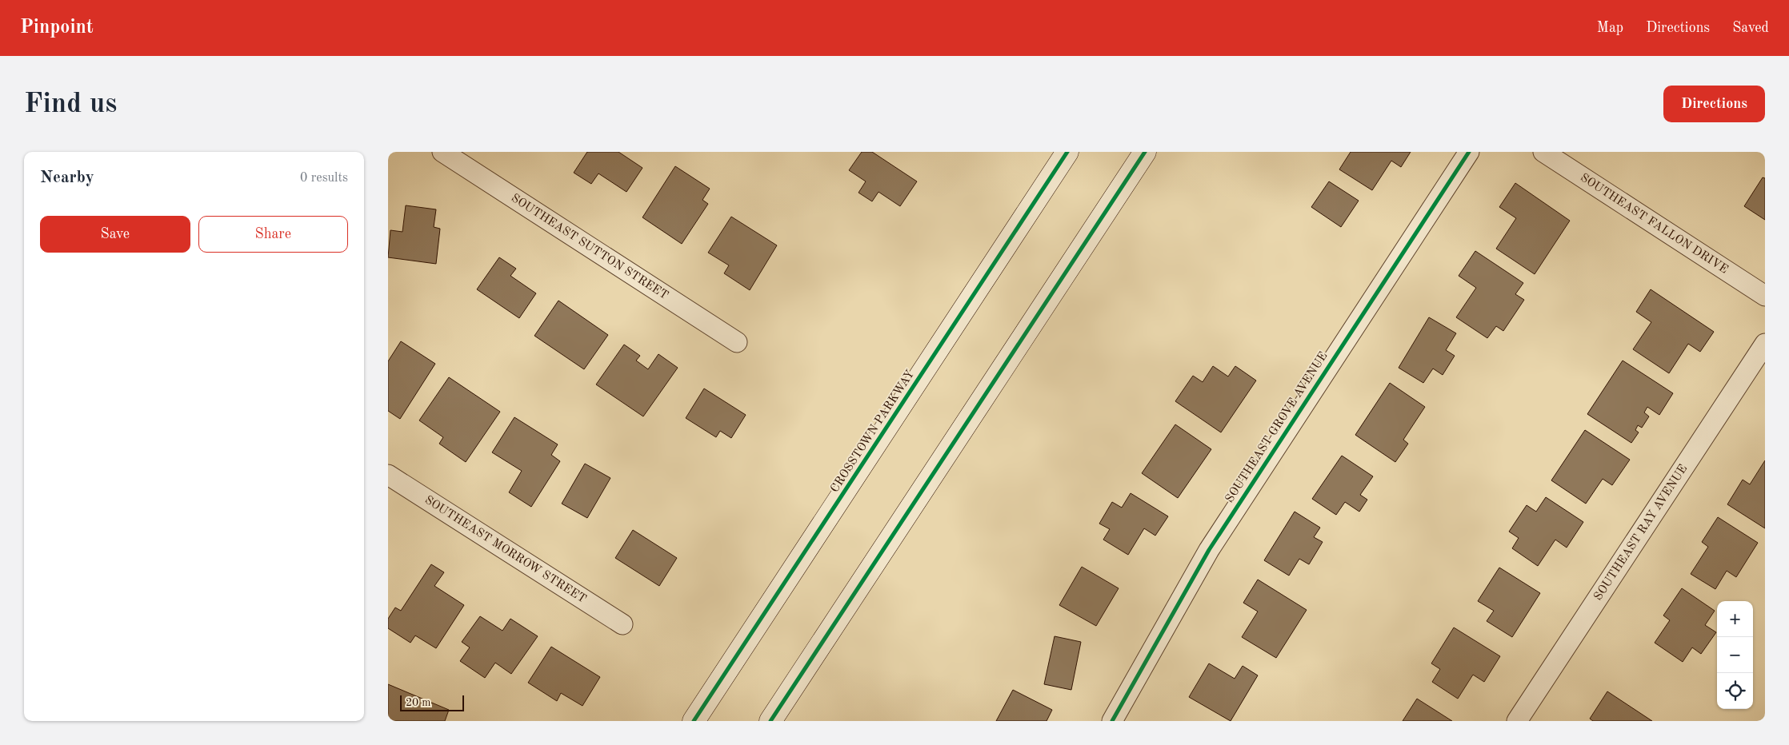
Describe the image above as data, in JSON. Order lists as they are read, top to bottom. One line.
{"streets":{"main road":["CROSSTOWN PARKWAY"],"street":["SOUTHEAST FALLON DRIVE","SOUTHEAST SUTTON STREET","SOUTHEAST GROVE AVENUE","SOUTHEAST RAY AVENUE","SOUTHEAST MORROW STREET"]},"scale_bar":"20 m","page":{"header":"Pinpoint","nav":["Map","Directions","Saved"],"buttons":["Directions",["Save","Share"]],"title":"Find us","heading":["Nearby","0 results"],"map_buttons":["+","−"],"scale":"20 m"}}
